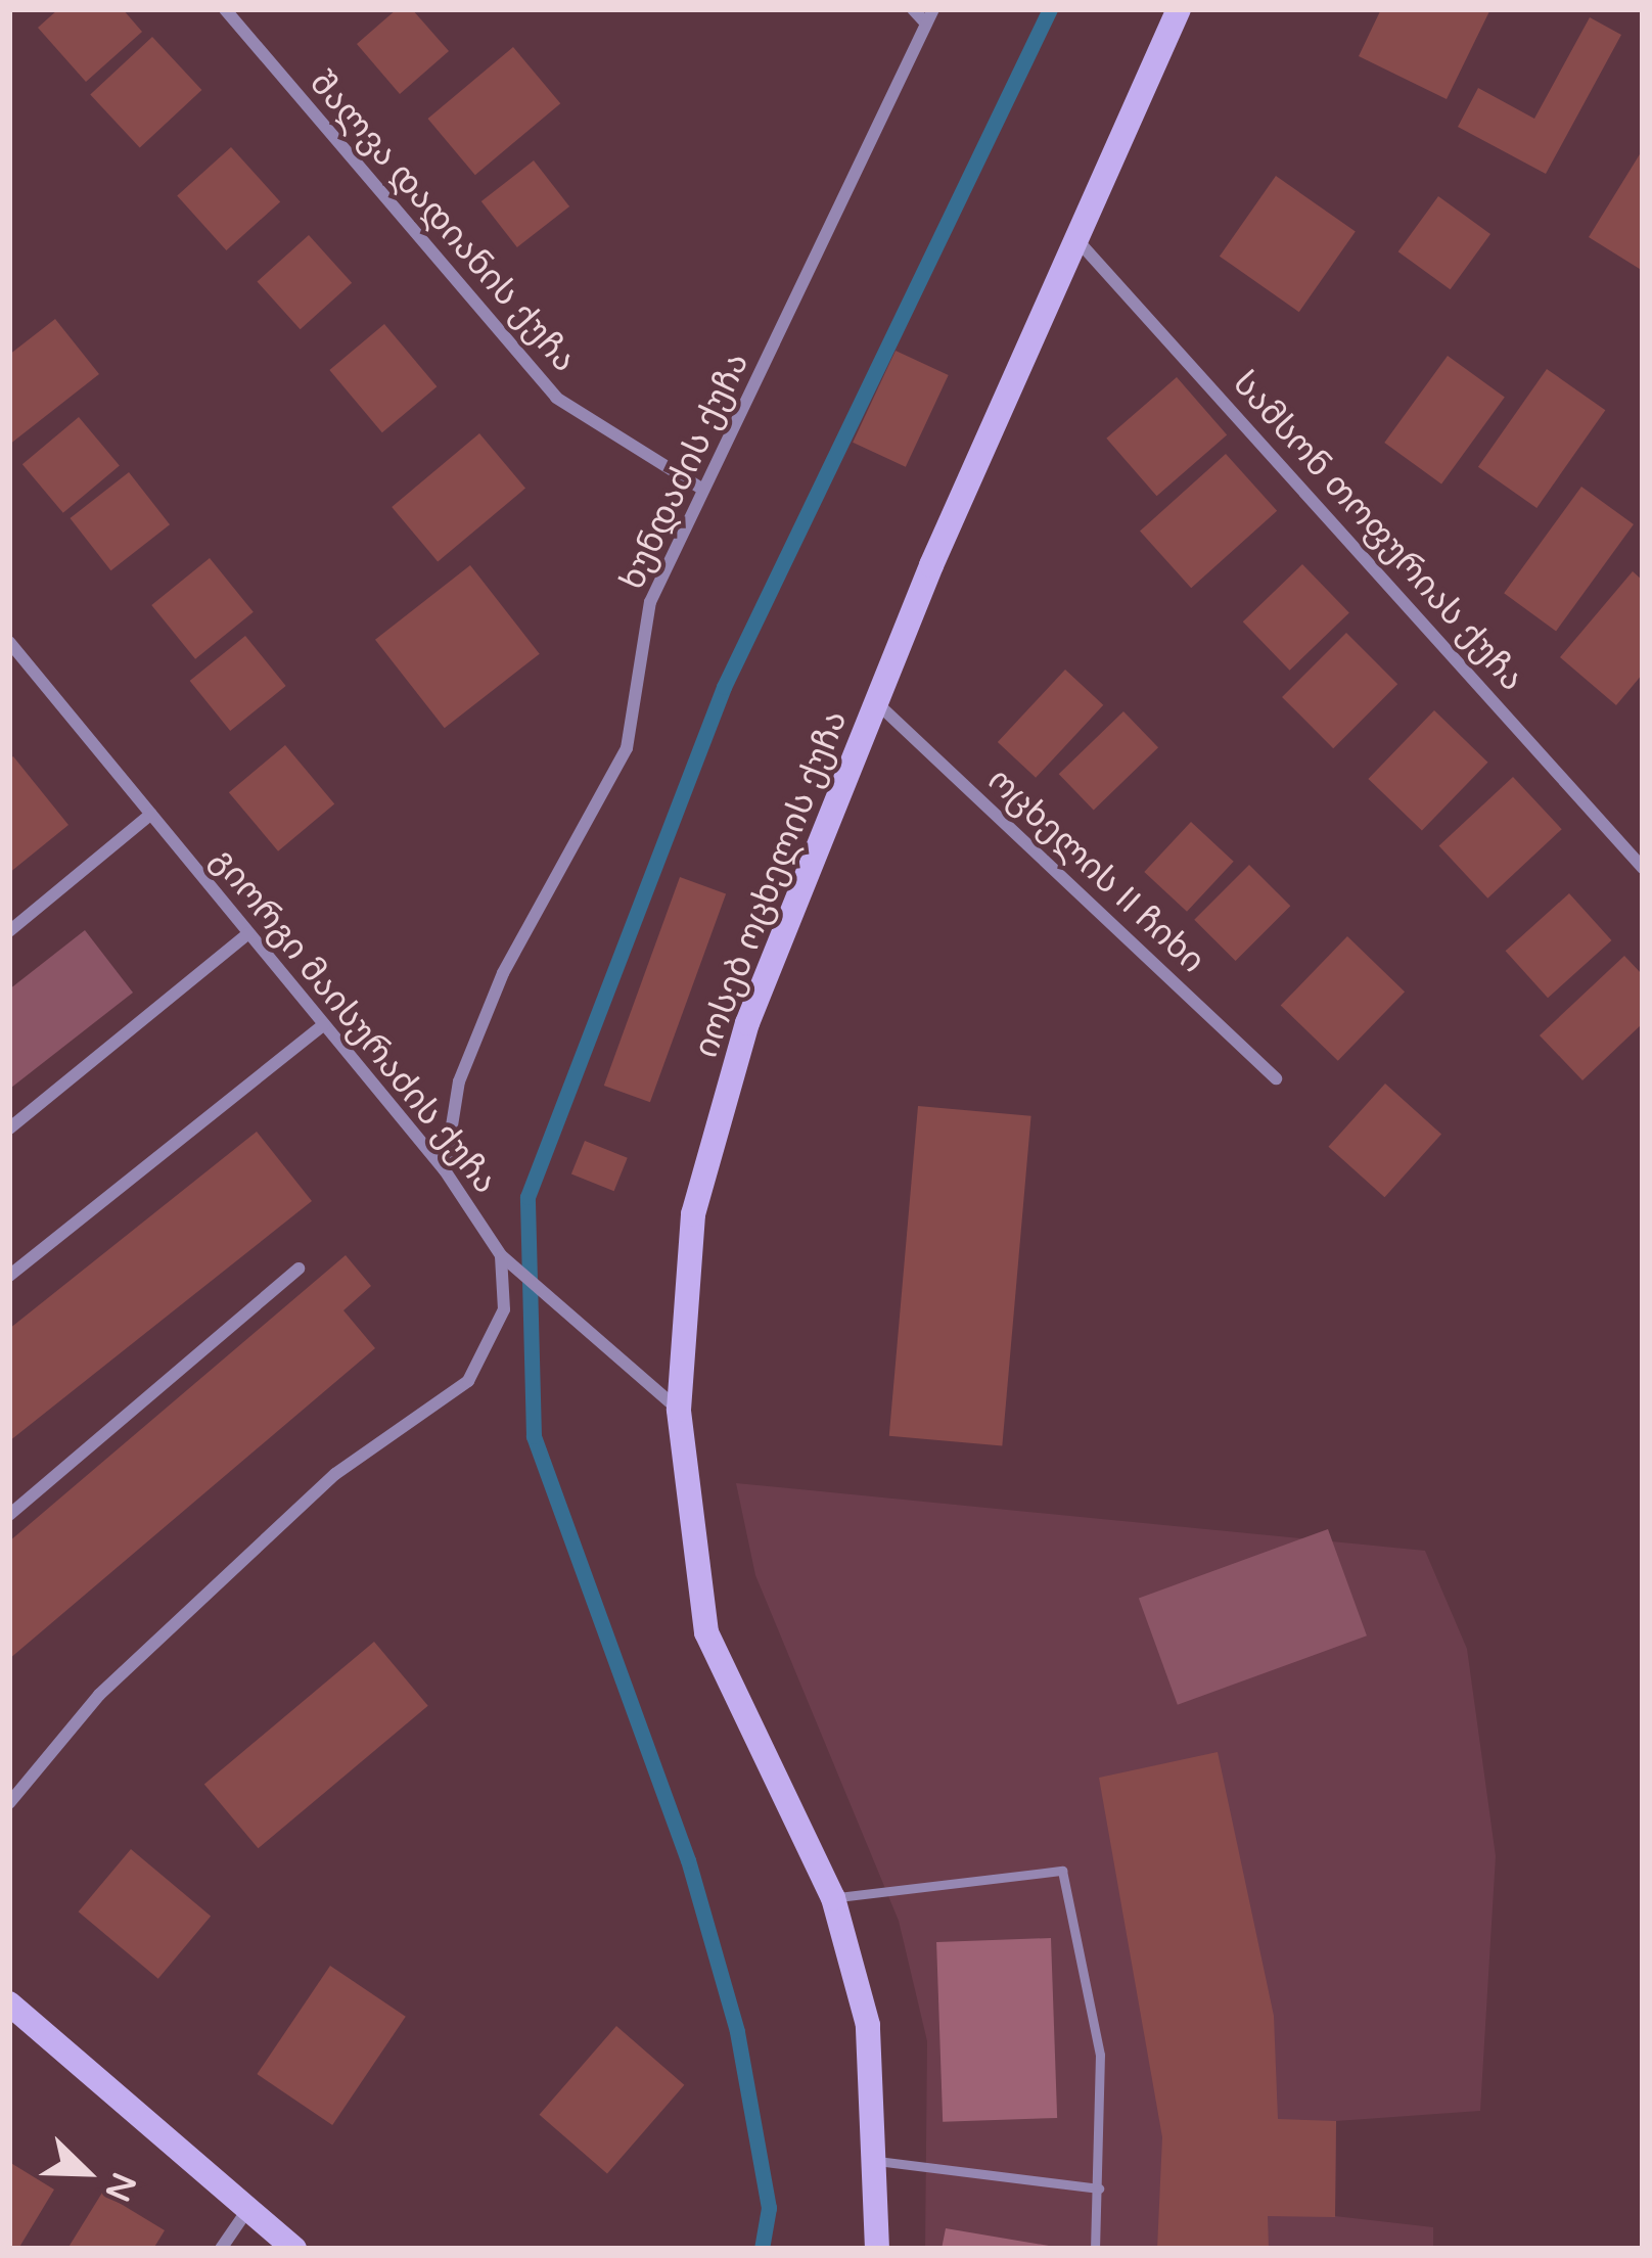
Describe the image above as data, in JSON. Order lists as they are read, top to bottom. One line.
{"streets":{"street":["შალვა დადიანის ქუჩა","ხუნდაძის ქუჩა","სამსონ თოფურიას ქუჩა","ოცხელის II ჩიხი","იოსებ ოცხელის ქუჩა","გიორგი მაისურაძის ქუჩა"]},"crossings":[["შალვა დადიანის ქუჩა","ხუნდაძის ქუჩა"],["ხუნდაძის ქუჩა","გიორგი მაისურაძის ქუჩა"],["სამსონ თოფურიას ქუჩა","იოსებ ოცხელის ქუჩა"],["ოცხელის II ჩიხი","იოსებ ოცხელის ქუჩა"],["იოსებ ოცხელის ქუჩა","გიორგი მაისურაძის ქუჩა"]],"north":"bottom right"}
